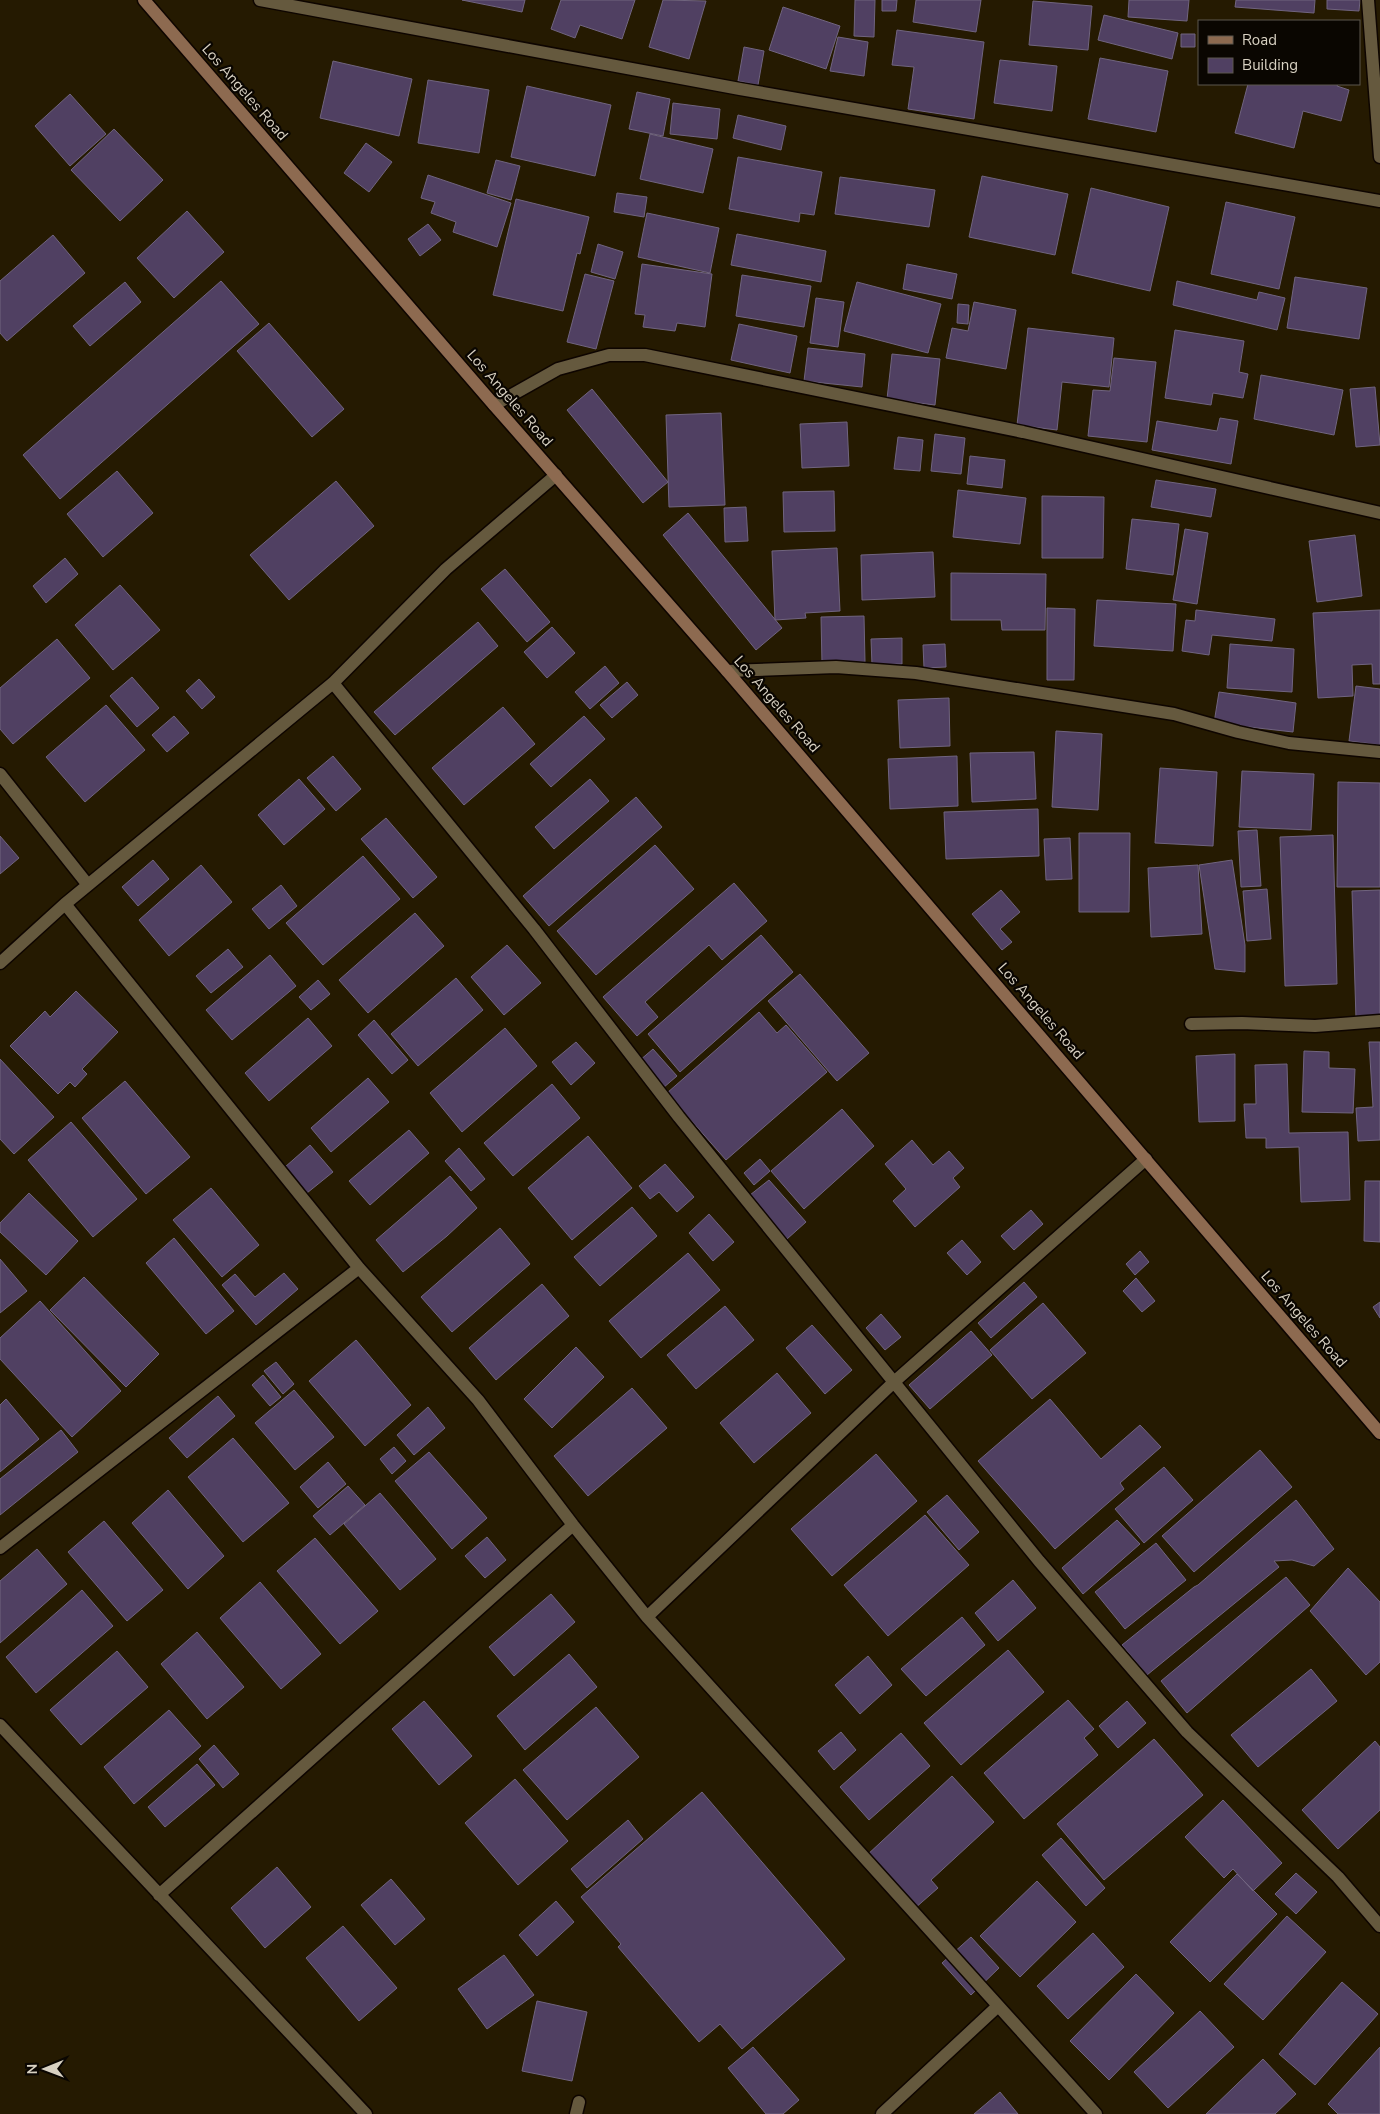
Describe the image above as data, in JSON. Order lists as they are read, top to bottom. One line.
{"streets":{"main road":["Los Angeles Road"]},"legend":["Road","Building"],"north":"left"}
